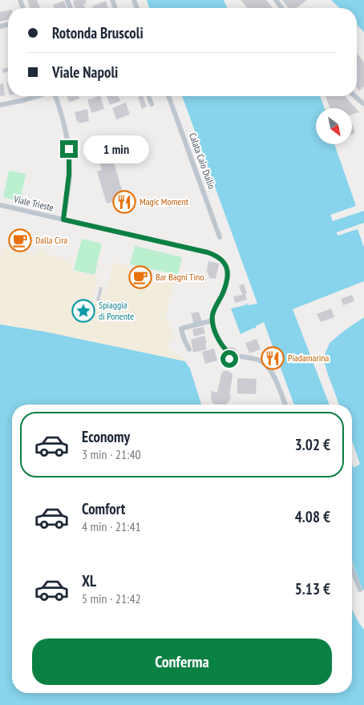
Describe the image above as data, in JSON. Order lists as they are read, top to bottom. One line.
{"streets":{"street":["Calata Caio Duilio","Viale Trieste"]},"places":{"restaurant":["Magic Moment","Piadamarina"],"cafe":["Dalla Cira","Bar Bagni Tino"],"place":["Spiaggia di Ponente"]},"north":"bottom right","page":{"banner":["Rotonda Bruscoli","Viale Napoli"],"bubble":"1 min","list":[{"name":"Economy","note":"3 min · 21:40","value":"3.02 €"},{"name":"Comfort","note":"4 min · 21:41","value":"4.08 €"},{"name":"XL","note":"5 min · 21:42","value":"5.13 €"}],"buttons":"Conferma"}}
